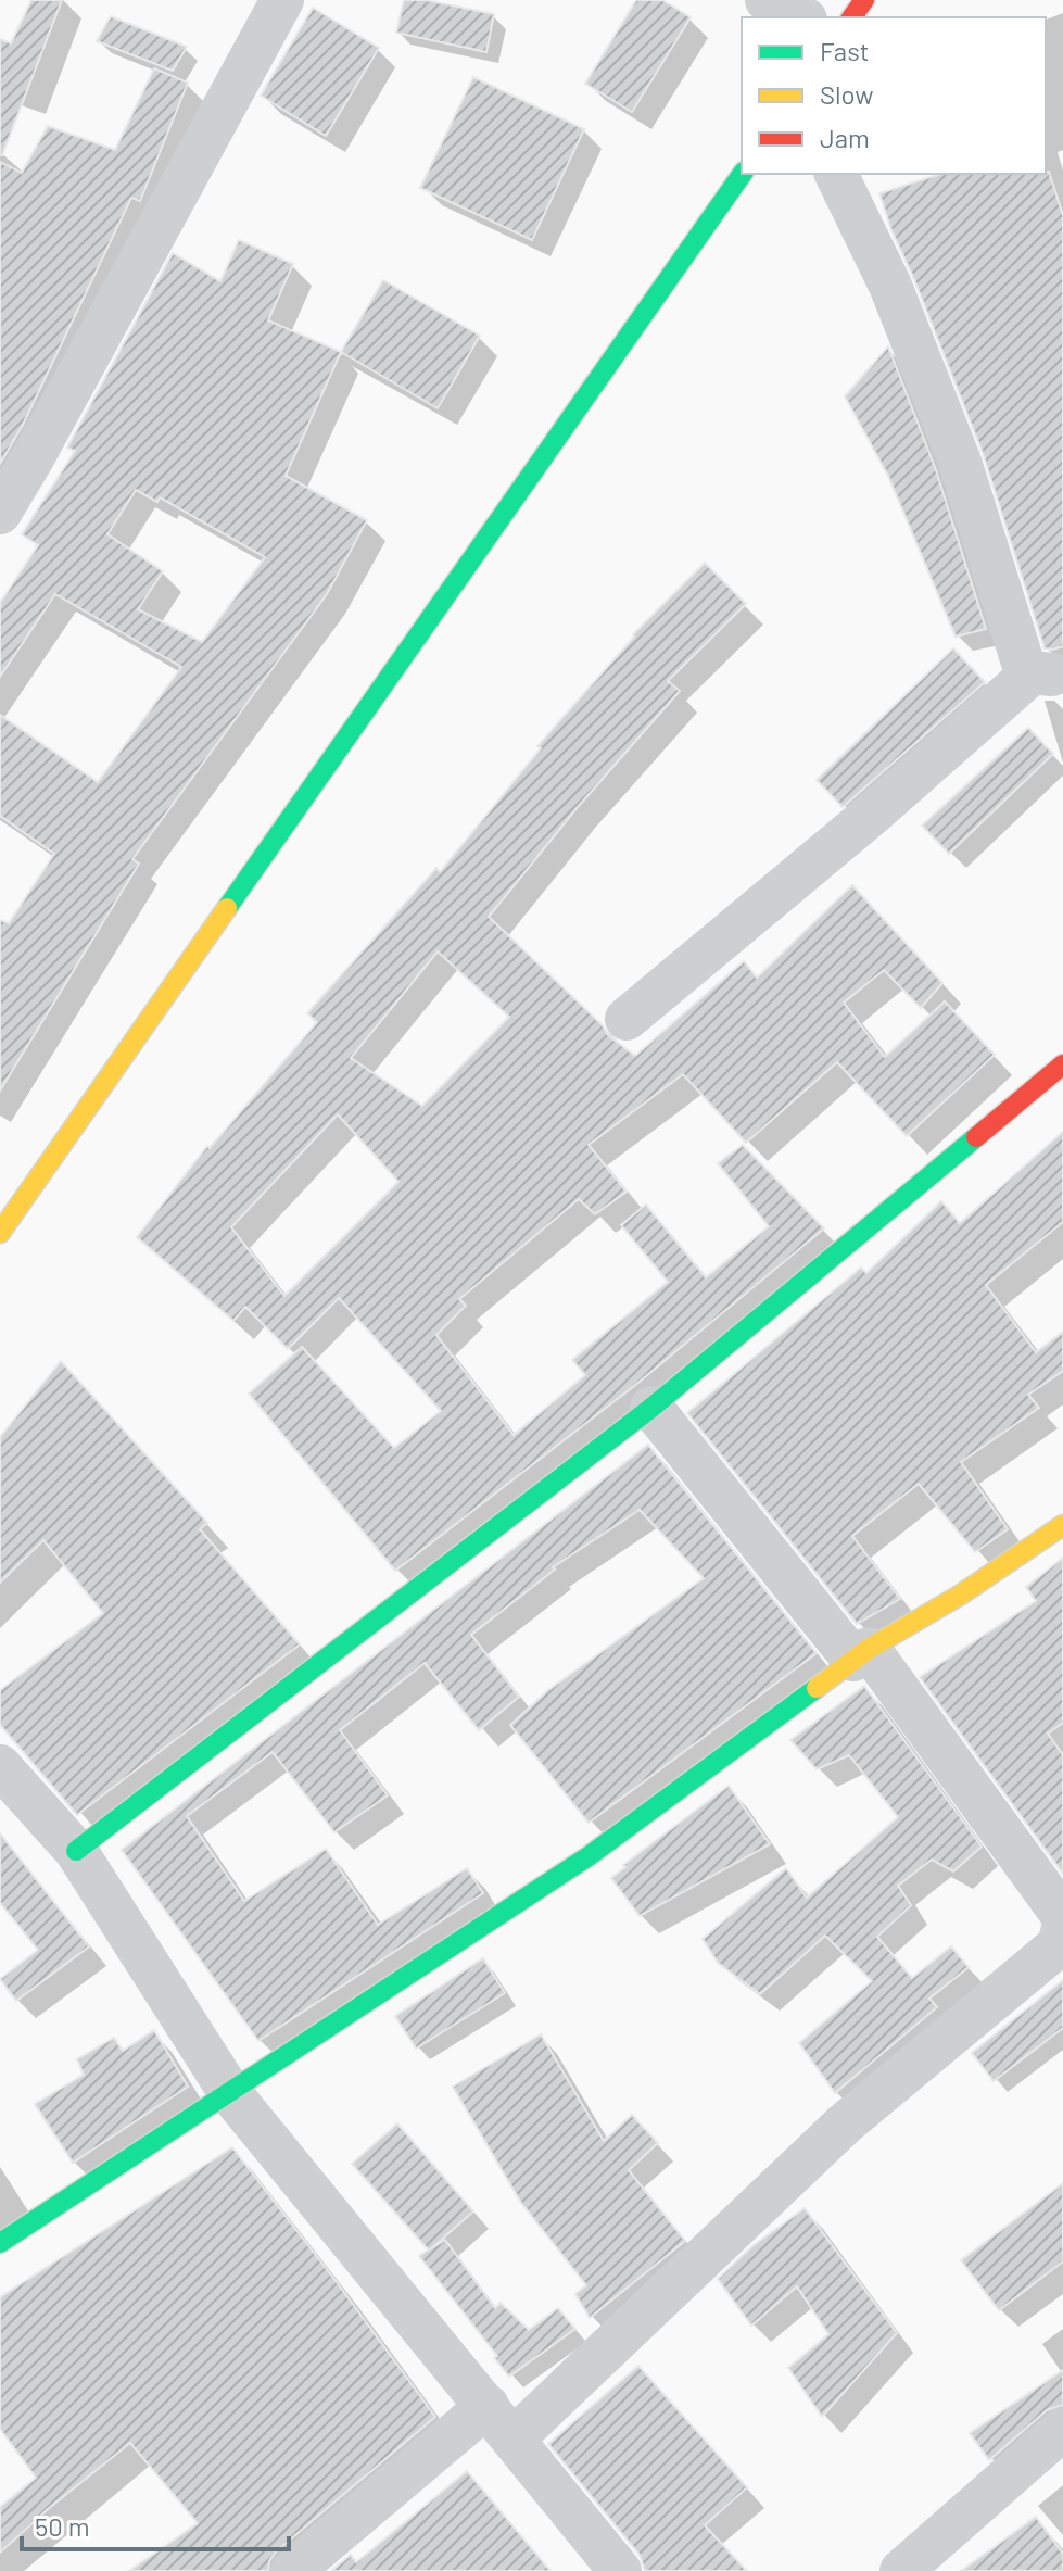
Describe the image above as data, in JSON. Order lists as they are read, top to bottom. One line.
{"legend":["Fast","Slow","Jam"],"scale_bar":"50 m"}
